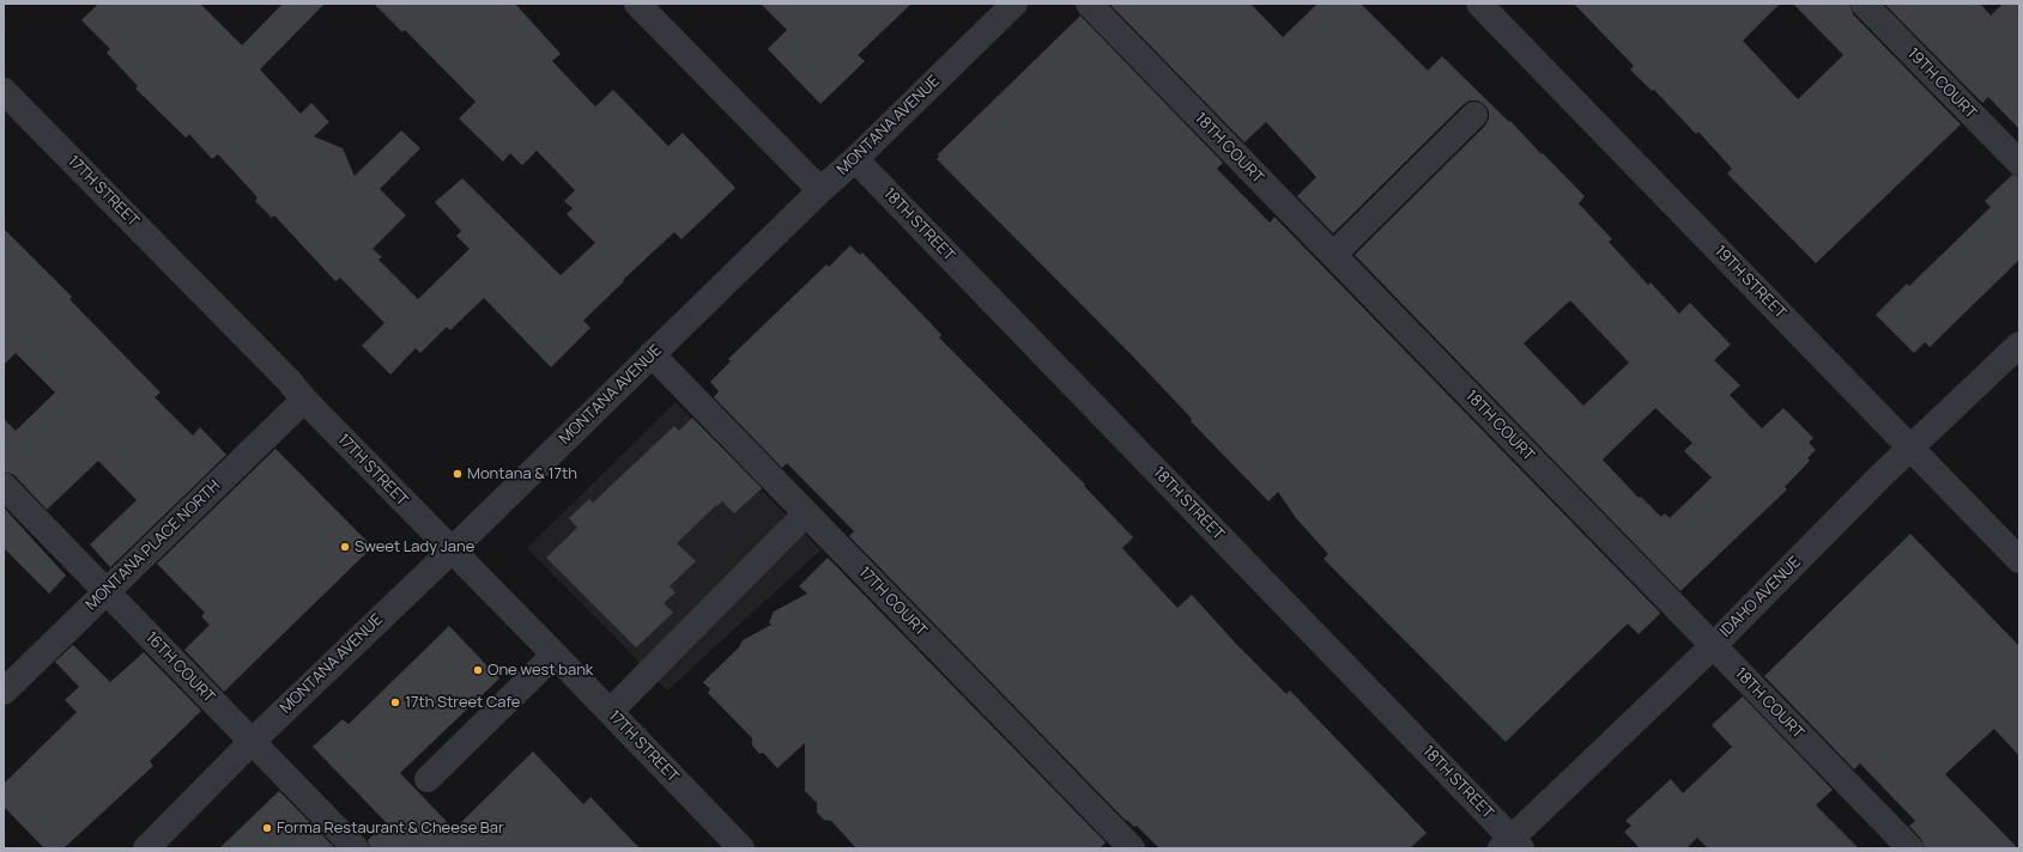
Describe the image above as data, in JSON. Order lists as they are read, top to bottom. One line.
{"streets":{"street":["19TH COURT","MONTANA AVENUE","18TH COURT","17TH STREET","18TH STREET","19TH STREET","MONTANA PLACE NORTH","IDAHO AVENUE","17TH COURT","16TH COURT"]},"crossings":[["MONTANA AVENUE","17TH STREET"],["MONTANA AVENUE","18TH STREET"],["MONTANA AVENUE","17TH COURT"],["MONTANA AVENUE","16TH COURT"],["18TH COURT","IDAHO AVENUE"],["17TH STREET","MONTANA PLACE NORTH"],["18TH STREET","IDAHO AVENUE"],["19TH STREET","IDAHO AVENUE"],["MONTANA PLACE NORTH","16TH COURT"]],"places":["Montana & 17th","Sweet Lady Jane","One west bank","17th Street Cafe","Forma Restaurant & Cheese Bar"]}
